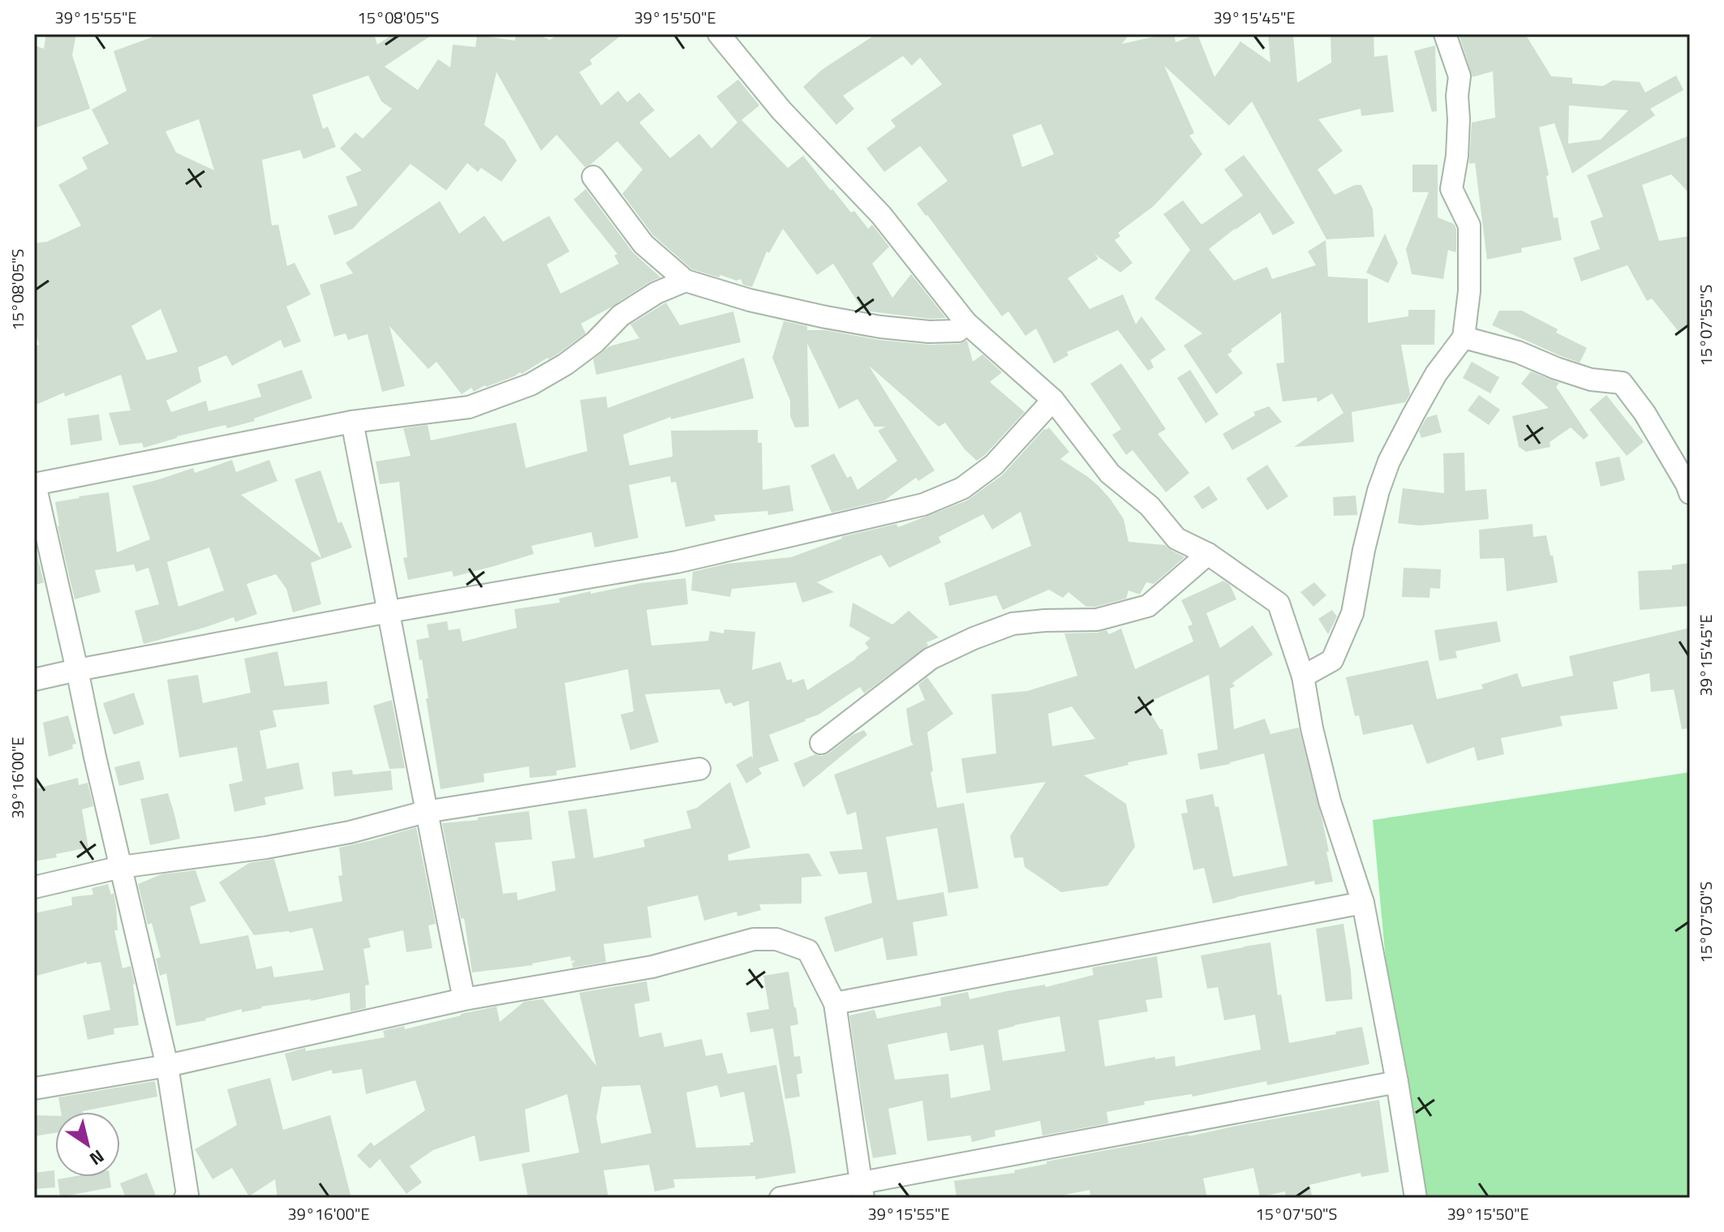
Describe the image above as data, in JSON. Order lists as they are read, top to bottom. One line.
{"north":"bottom right","coordinates":["39°15'55\"E","15°08'05\"S","39°15'50\"E","39°15'45\"E","15°07'55\"S","39°16'00\"E","15°07'50\"S"]}
